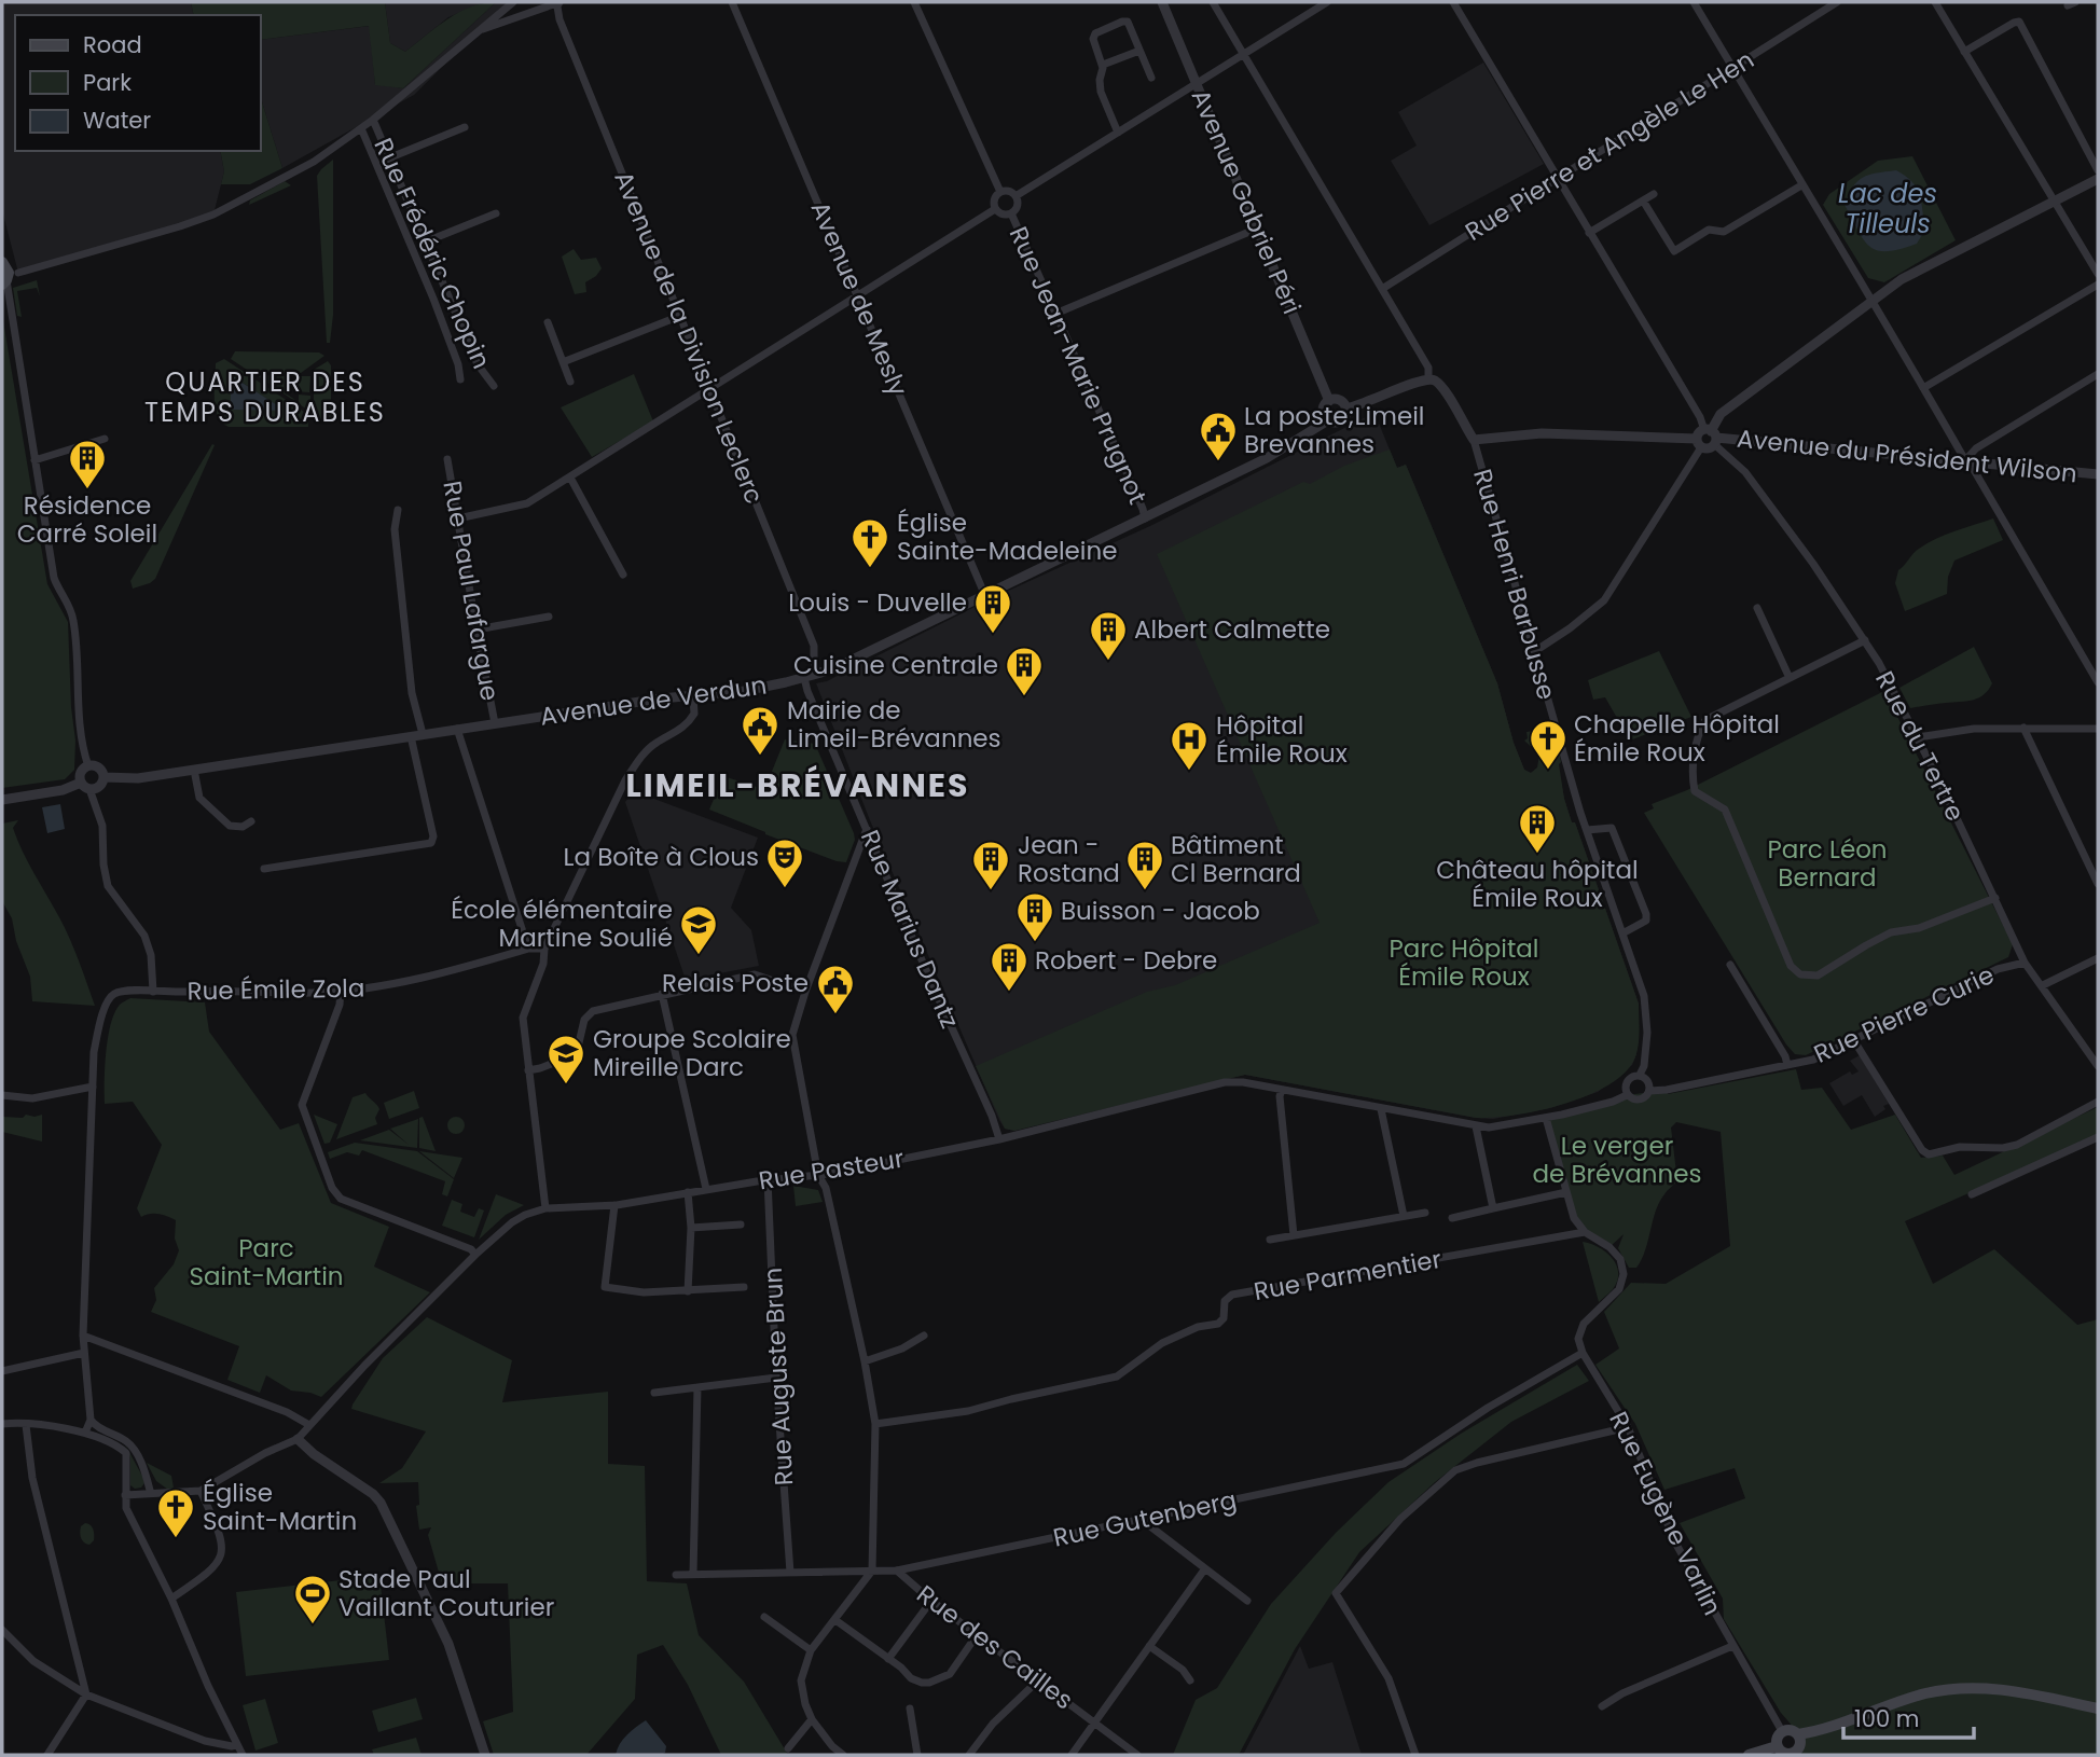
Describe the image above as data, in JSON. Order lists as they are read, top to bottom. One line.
{"streets":{"street":["Rue Pierre et Angèle Le Hen","Avenue Gabriel Péri","Rue Frédéric Chopin","Avenue de Mesly","Avenue de la Division Leclerc","Rue Jean-Marie Prugnot","Avenue du Président Wilson","Rue Henri Barbusse","Rue Paul Lafargue","Avenue de Verdun","Rue du Tertre","Rue Marius Dantz","Rue Émile Zola","Rue Pierre Curie","Rue Pasteur","Rue Parmentier","Rue Auguste Brun","Rue Eugène Varlin","Rue Gutenberg","Rue des Cailles"]},"crossings":[["Avenue Gabriel Péri","Avenue de Verdun"],["Avenue de Mesly","Avenue de Verdun"],["Avenue de la Division Leclerc","Avenue de Verdun"],["Rue Jean-Marie Prugnot","Avenue de Verdun"],["Avenue du Président Wilson","Rue Henri Barbusse"],["Avenue du Président Wilson","Rue du Tertre"],["Rue Henri Barbusse","Rue Pierre Curie"],["Rue Henri Barbusse","Rue Pasteur"],["Rue Paul Lafargue","Avenue de Verdun"],["Avenue de Verdun","Rue Marius Dantz"],["Rue du Tertre","Rue Pierre Curie"],["Rue Marius Dantz","Rue Pasteur"],["Rue Pierre Curie","Rue Pasteur"],["Rue Pasteur","Rue Auguste Brun"],["Rue Auguste Brun","Rue Gutenberg"],["Rue Eugène Varlin","Rue Gutenberg"],["Rue Gutenberg","Rue des Cailles"]],"districts":["QUARTIER DES TEMPS DURABLES","LIMEIL-BRÉVANNES"],"water":["Lac des Tilleuls"],"parks":["Parc Léon Bernard","Parc Hôpital Émile Roux","Le verger de Brévannes","Parc Saint-Martin"],"places":{"public building":["La poste;Limeil Brevannes","Mairie de Limeil-Brévannes","Relais Poste"],"building":["Résidence Carré Soleil","Louis - Duvelle","Albert Calmette","Cuisine Centrale","Château hôpital Émile Roux","Jean - Rostand","Bâtiment Cl Bernard","Buisson - Jacob","Robert - Debre"],"church":["Église Sainte-Madeleine","Chapelle Hôpital Émile Roux","Église Saint-Martin"],"hospital":["Hôpital Émile Roux"],"theatre":["La Boîte à Clous"],"school or university":["École élémentaire Martine Soulié","Groupe Scolaire Mireille Darc"],"sports":["Stade Paul Vaillant Couturier"]},"legend":["Road","Park","Water"],"scale_bar":"100 m"}
